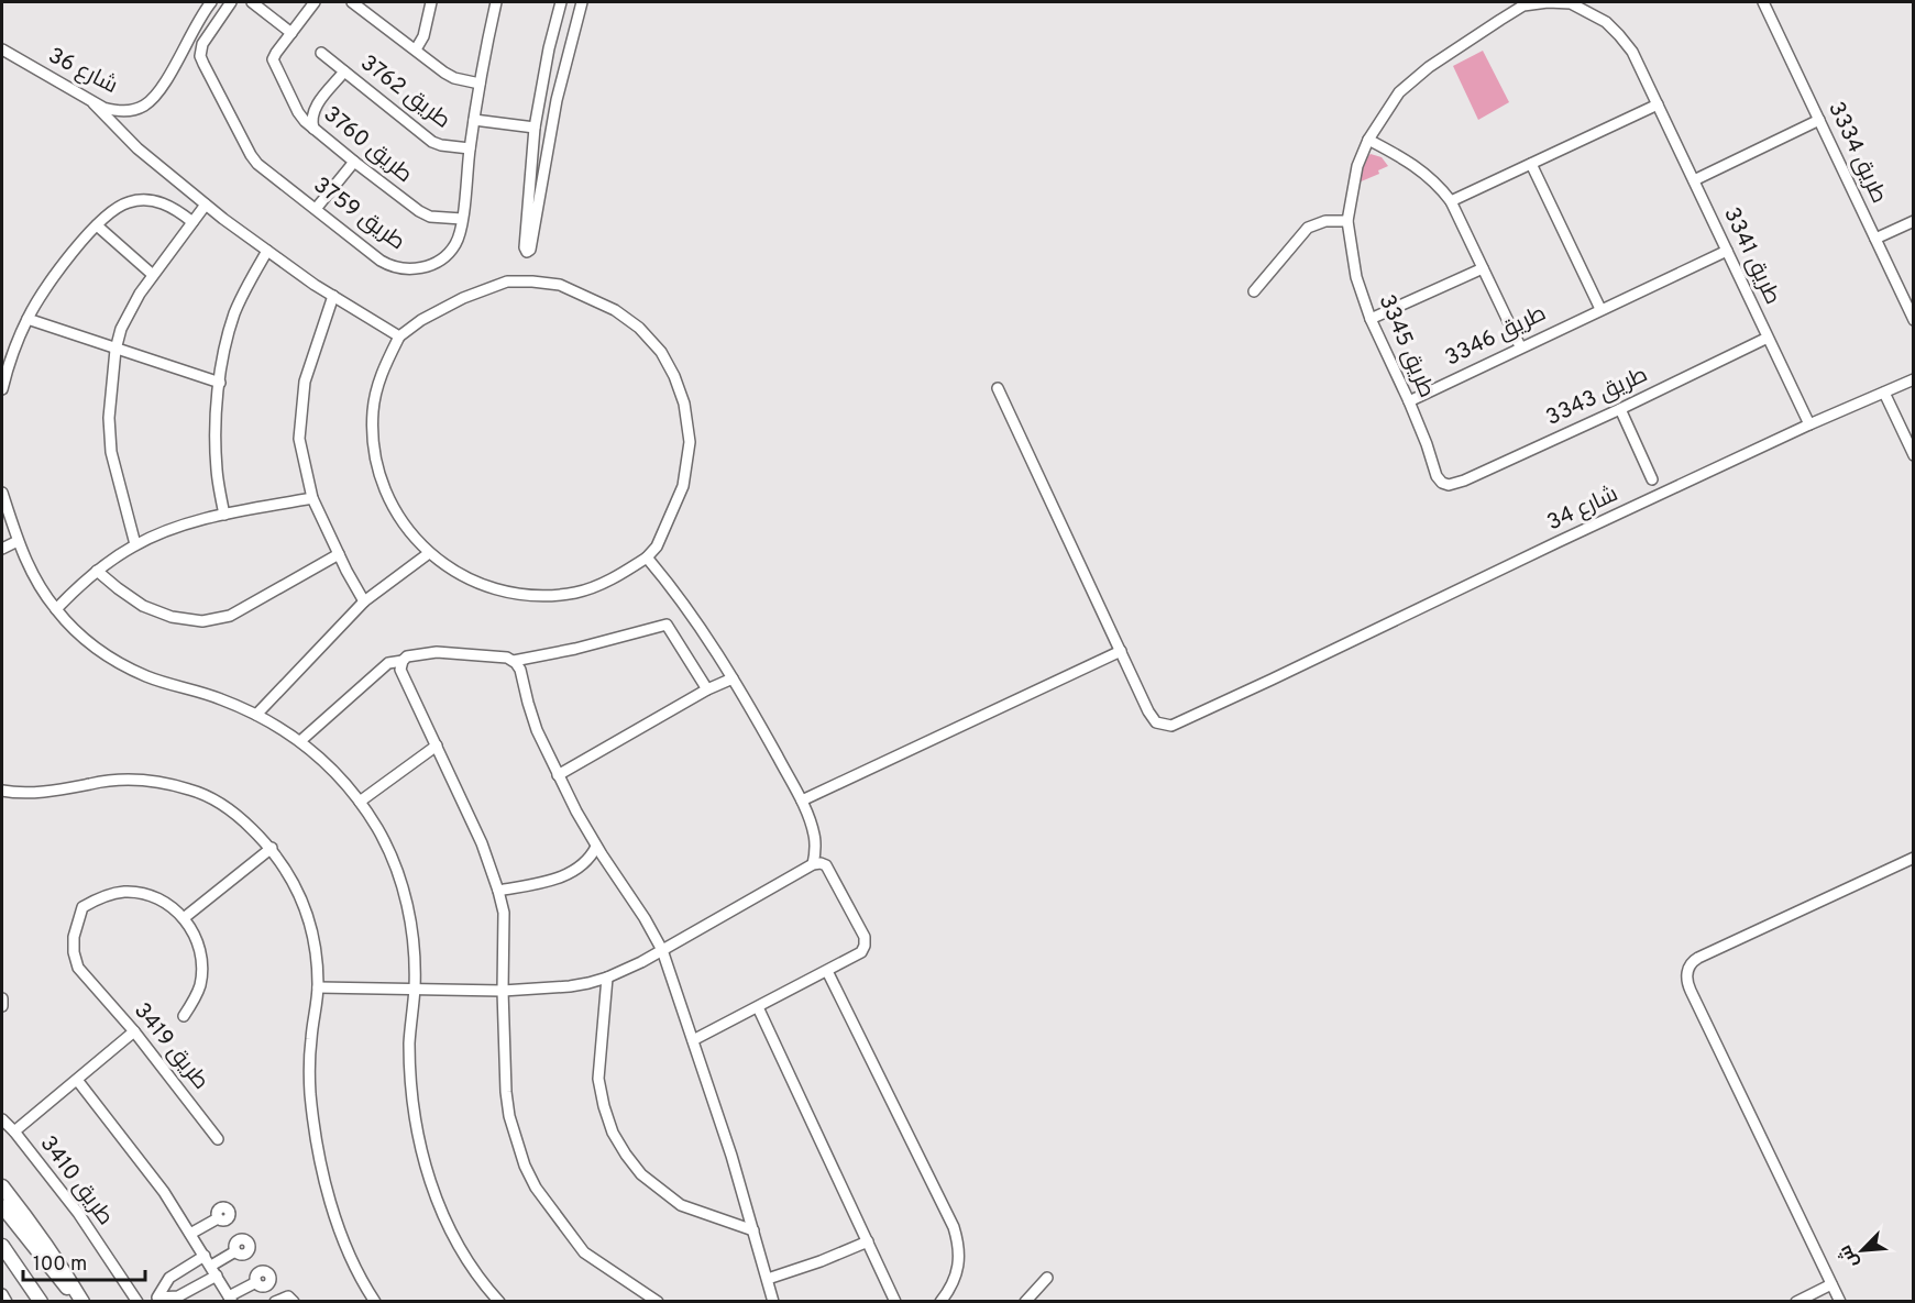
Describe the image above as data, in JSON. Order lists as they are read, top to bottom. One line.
{"streets":{"street":["شارع 36","طريق 3762","طريق 3760","طريق 3334","طريق 3759","طريق 3341","طريق 3346","طريق 3345","طريق 3343","شارع 34","طريق 3419","طريق 3410"]},"crossings":[["طريق 3762","طريق 3759"],["طريق 3760","طريق 3759"],["طريق 3341","طريق 3346"],["طريق 3341","طريق 3345"],["طريق 3341","طريق 3343"],["طريق 3341","شارع 34"],["طريق 3346","طريق 3345"],["طريق 3345","طريق 3343"]],"scale_bar":"100 m","north":"bottom left"}
